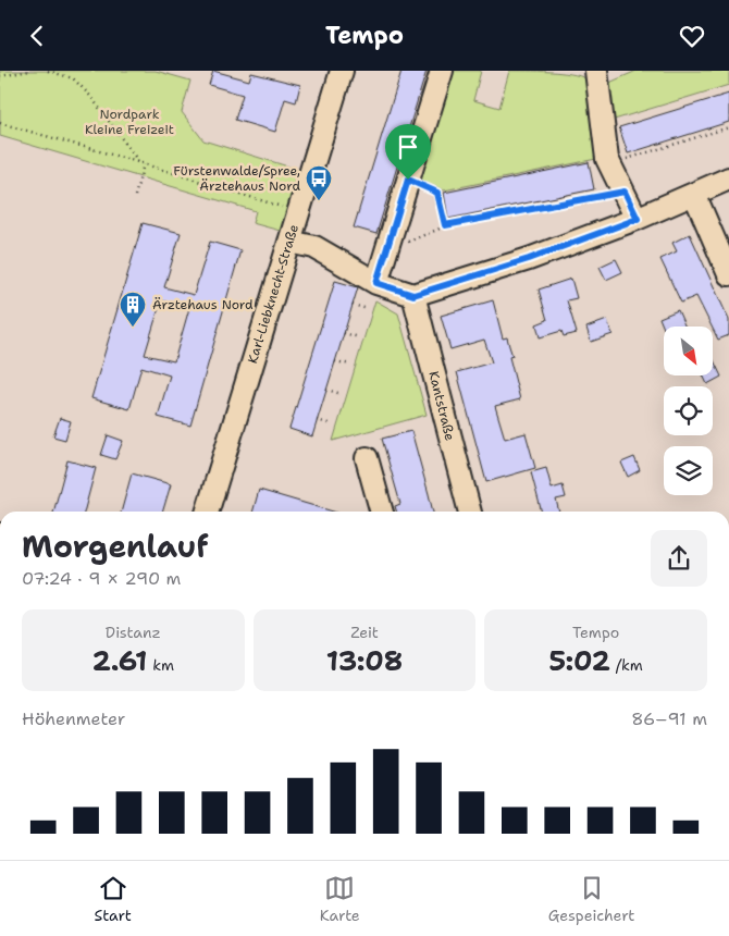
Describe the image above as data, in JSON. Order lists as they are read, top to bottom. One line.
{"streets":{"street":["Karl-Liebknecht-Straße","Kantstraße"]},"parks":["Nordpark Kleine Freizeit"],"places":{"bus stop":["Fürstenwalde/Spree, Ärztehaus Nord"],"building":["Ärztehaus Nord"]},"north":"bottom right","page":{"header":"Tempo","heading":["Morgenlauf","07:24 · 9 × 290 m"],"stats":[["Distanz","2.61 km"],["Zeit","13:08"],["Tempo","5:02 /km"]],"chart":["Höhenmeter","86–91 m"],"tabs":["Start","Karte","Gespeichert"]}}
